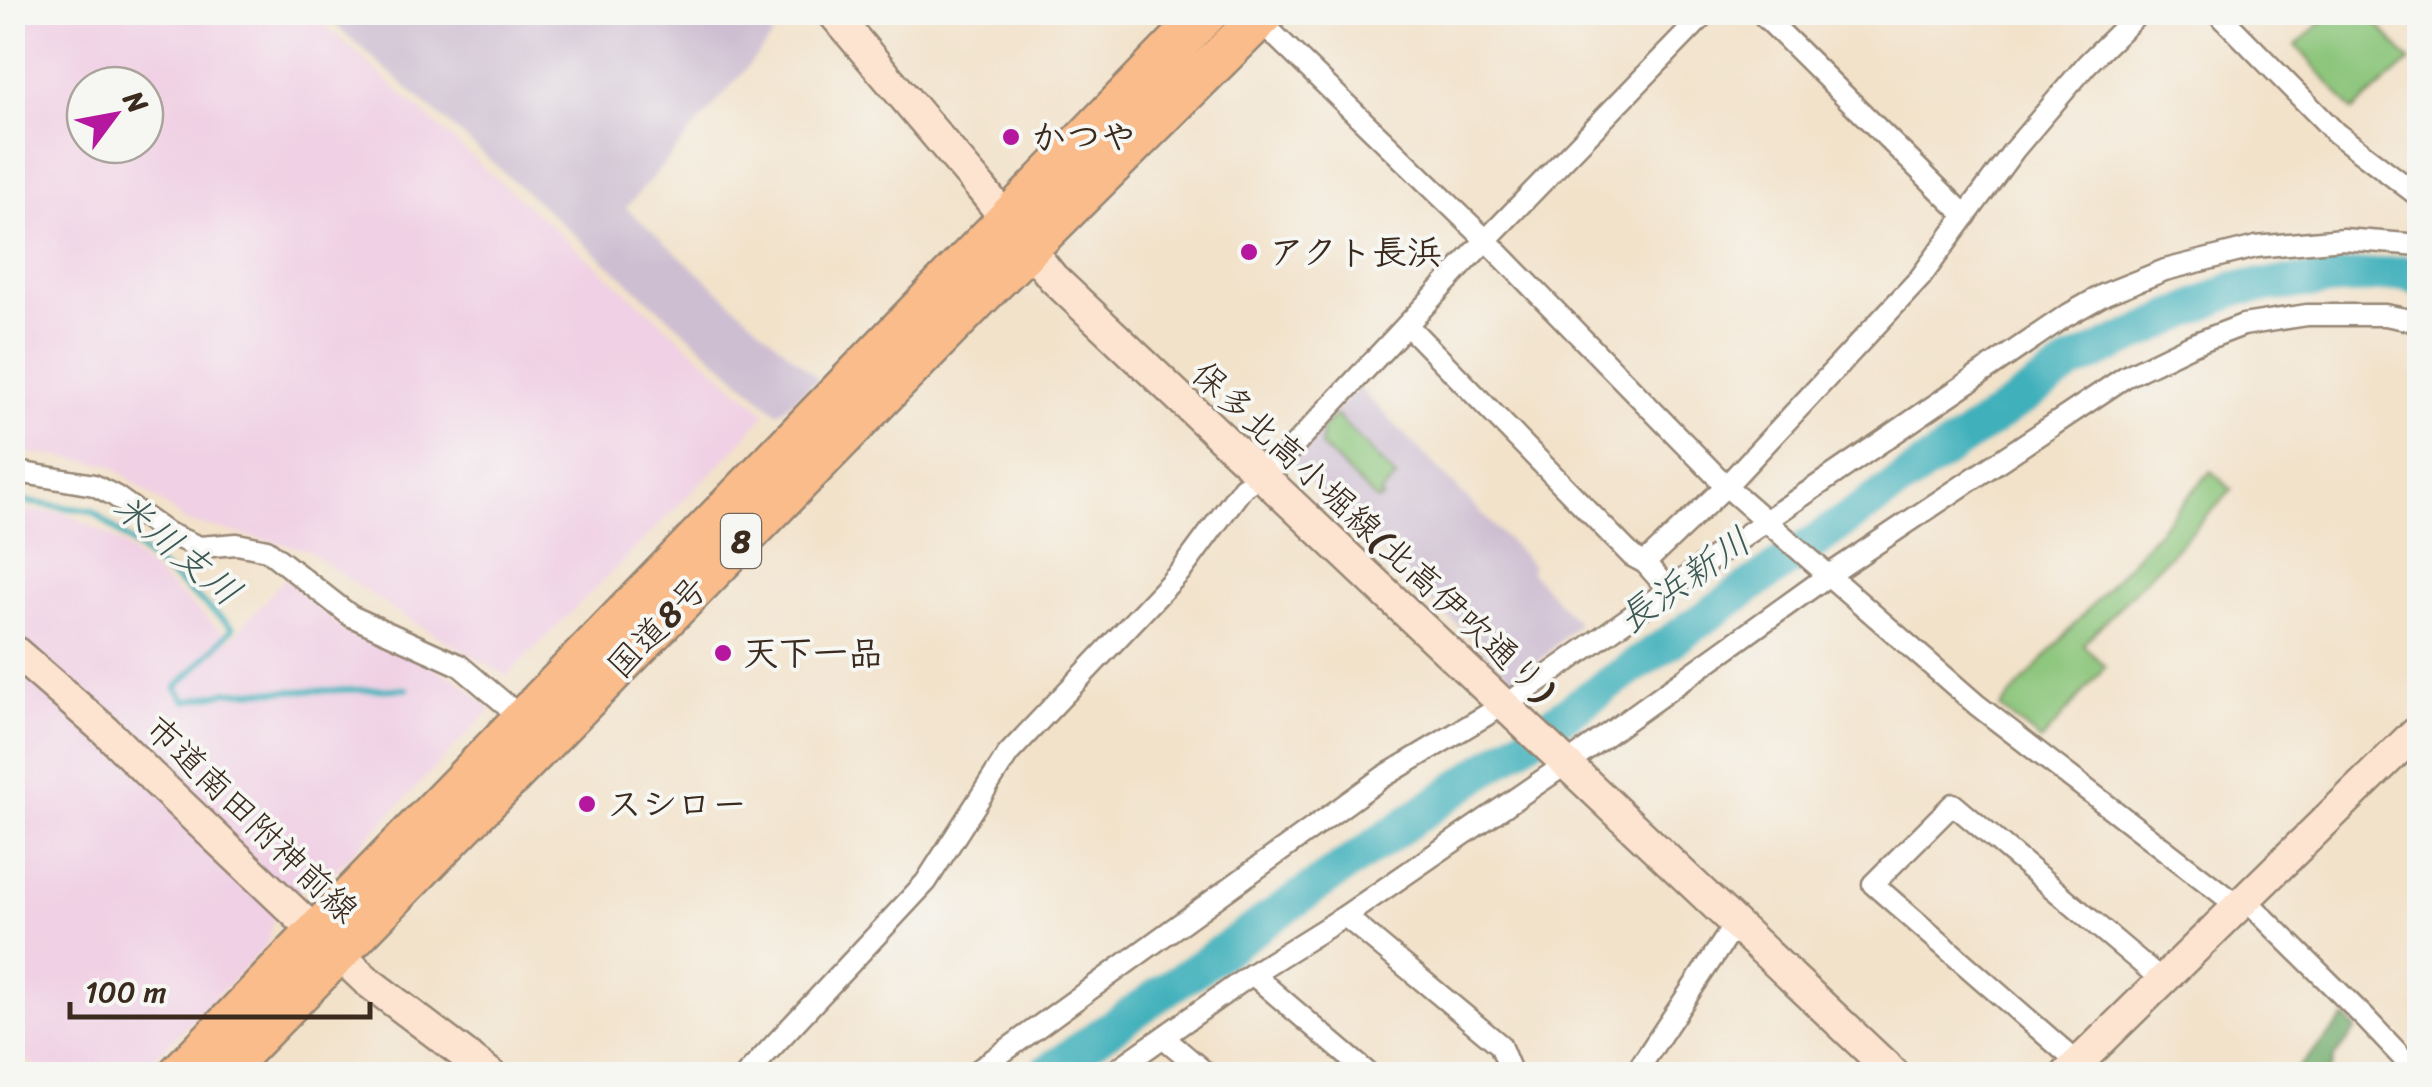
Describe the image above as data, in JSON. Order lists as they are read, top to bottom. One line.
{"streets":{"highway":["8","国道8号"],"street":["保多北高小堀線(北高伊吹通り)","市道南田附神前線"]},"crossings":[["保多北高小堀線(北高伊吹通り)","国道8号"],["国道8号","市道南田附神前線"]],"water":["米川支川","長浜新川"],"places":["かつや","アクト長浜","天下一品","スシロー"],"scale_bar":"100 m","north":"top right"}
